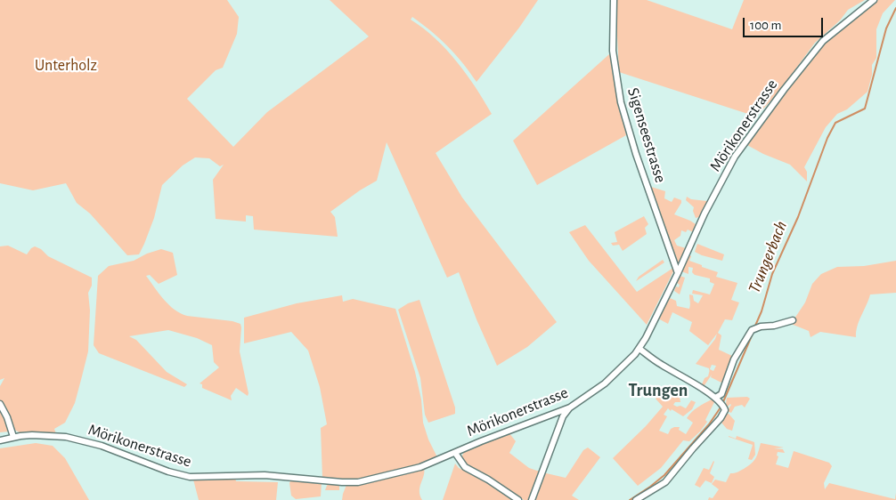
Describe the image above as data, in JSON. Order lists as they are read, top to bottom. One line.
{"streets":{"street":["Mörikonerstrasse","Sigenseestrasse"]},"crossings":[["Mörikonerstrasse","Sigenseestrasse"]],"districts":["Trungen"],"water":["Trungerbach"],"parks":["Unterholz"],"scale_bar":"100 m"}
